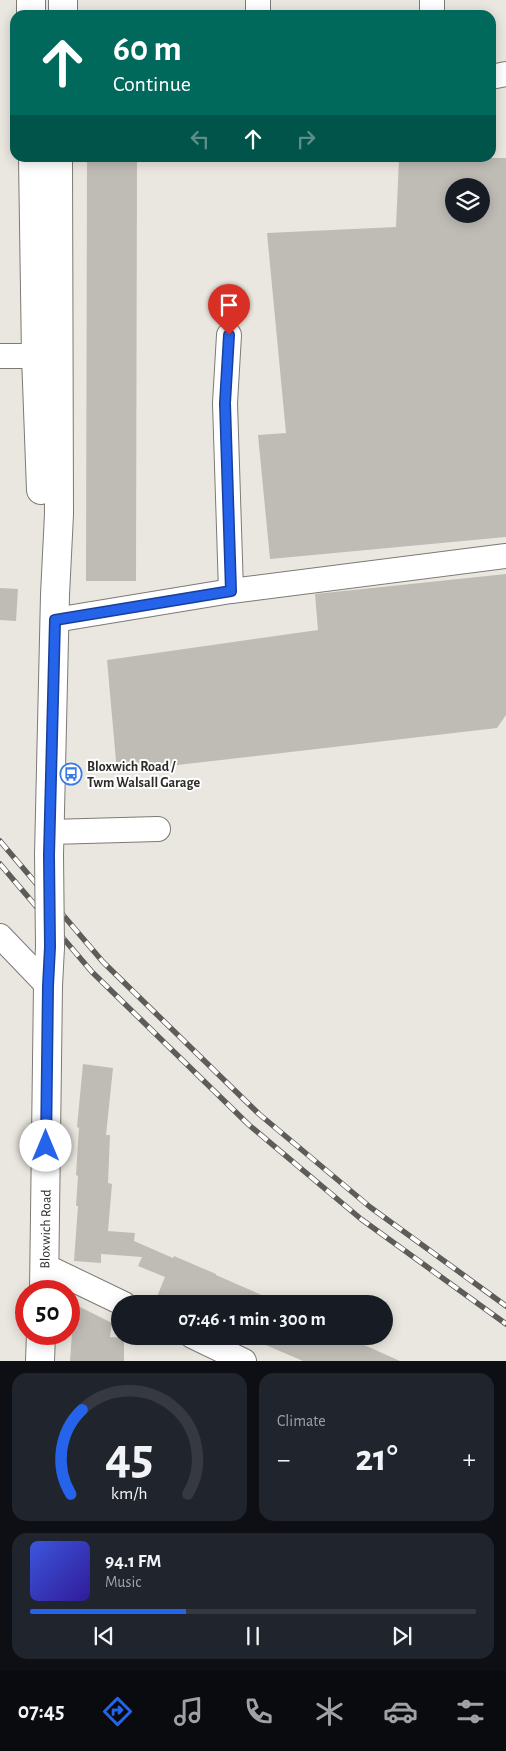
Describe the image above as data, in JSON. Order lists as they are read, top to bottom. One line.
{"streets":{"main road":["Bloxwich Road"]},"places":{"bus stop":["Bloxwich Road / Twm Walsall Garage"]},"page":{"turn":["60 m","Continue"],"limit":"50","trip":"07:46 · 1 min · 300 m","tile":"Climate","heat":["−","21°","+"],"song":["94.1 FM","Music"],"tabs":"07:45","gauge":["45","km/h"]}}
